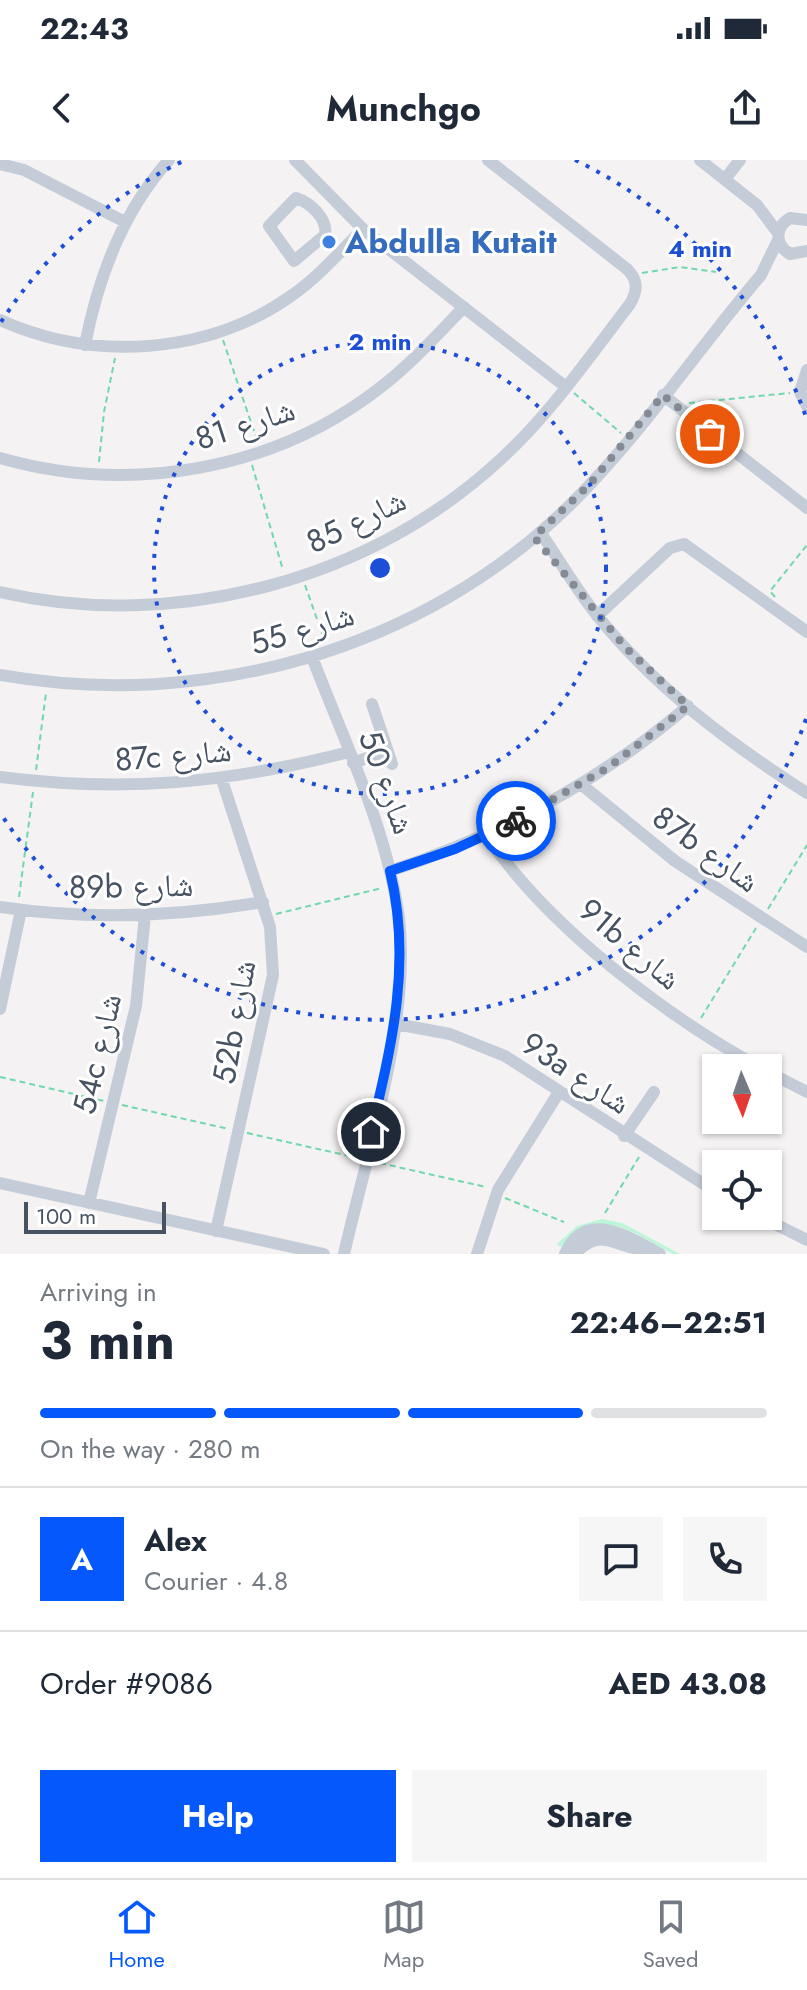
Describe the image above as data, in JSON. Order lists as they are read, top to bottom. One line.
{"streets":{"street":["شارع 81","شارع 85","شارع 55","87c شارع","شارع 50","87b شارع","89b شارع","91b شارع","52b شارع","54c شارع","93a شارع"]},"crossings":[["شارع 55","شارع 50"],["87c شارع","شارع 50"],["87c شارع","52b شارع"],["شارع 50","93a شارع"],["89b شارع","52b شارع"],["89b شارع","54c شارع"]],"places":["Abdulla Kutait"],"scale_bar":"100 m","north":"bottom","page":{"status":"22:43","header":"Munchgo","scale":"100 m","heading":["3 min","Arriving in","22:46–22:51"],"panel":["Alex","Courier · 4.8","Order #9086","AED 43.08"],"bar":"On the way · 280 m","round":"A","buttons":["Help","Share"],"tabs":["Home","Map","Saved"]},"rings":["4 min","2 min"]}
